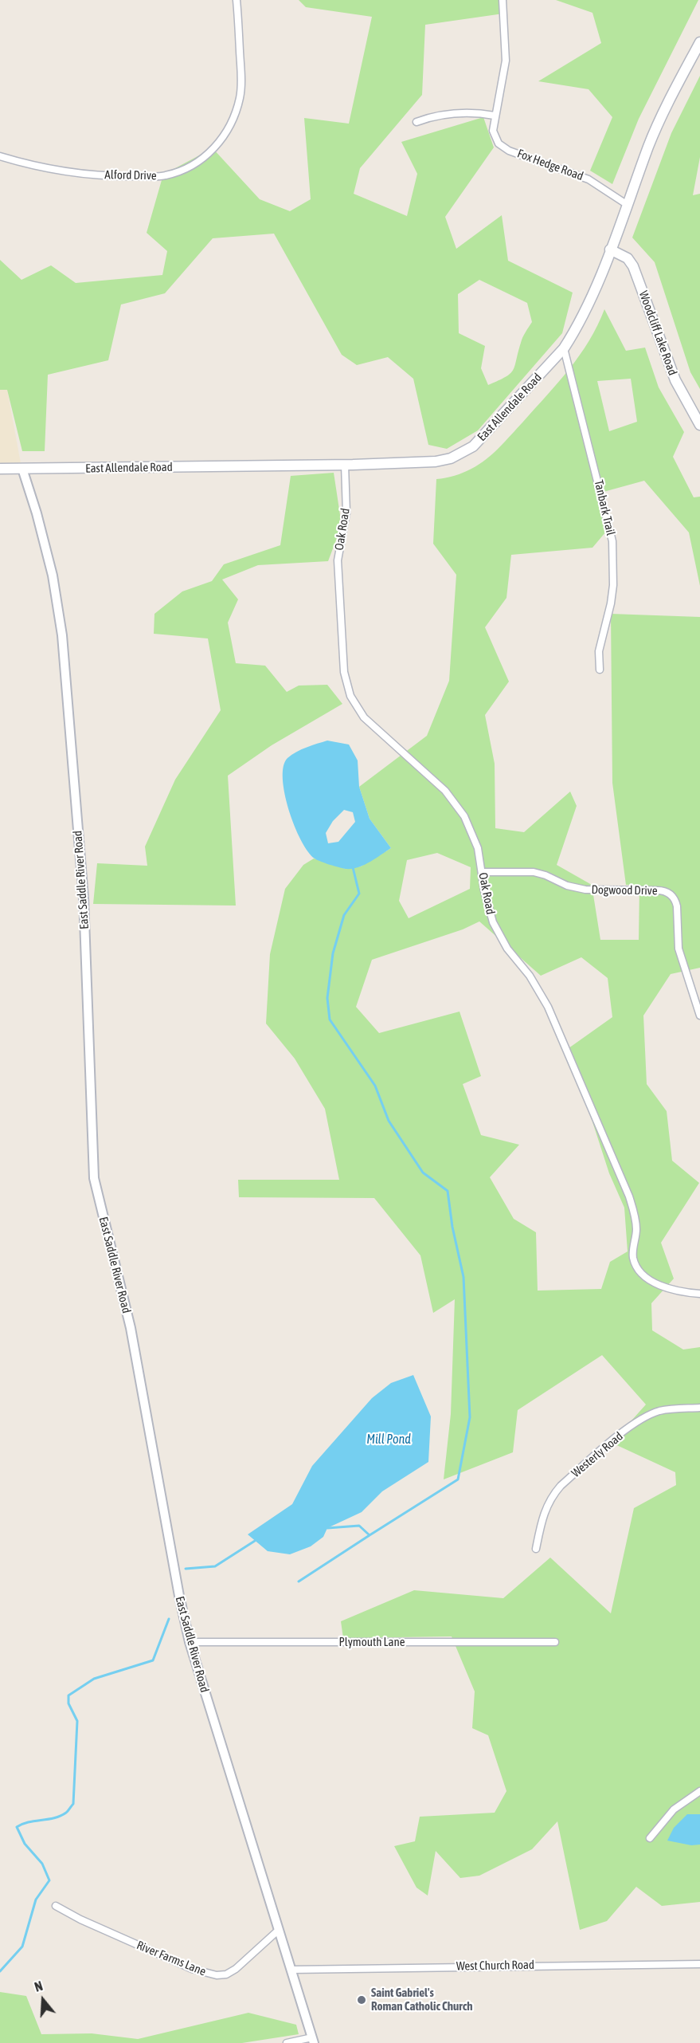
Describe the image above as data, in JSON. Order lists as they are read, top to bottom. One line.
{"streets":{"main road":["Woodcliff Lake Road","East Allendale Road"],"street":["Fox Hedge Road","Alford Drive","Tanbark Trail","Oak Road","East Saddle River Road","Dogwood Drive","Westerly Road","Plymouth Lane","River Farms Lane","West Church Road"]},"crossings":[["Fox Hedge Road","East Allendale Road"],["Woodcliff Lake Road","East Allendale Road"],["East Allendale Road","Tanbark Trail"],["East Allendale Road","Oak Road"],["East Allendale Road","East Saddle River Road"],["Oak Road","Dogwood Drive"],["East Saddle River Road","Plymouth Lane"],["East Saddle River Road","River Farms Lane"],["East Saddle River Road","West Church Road"]],"water":["Mill Pond"],"places":["Saint Gabriel's Roman Catholic Church"],"north":"top"}
